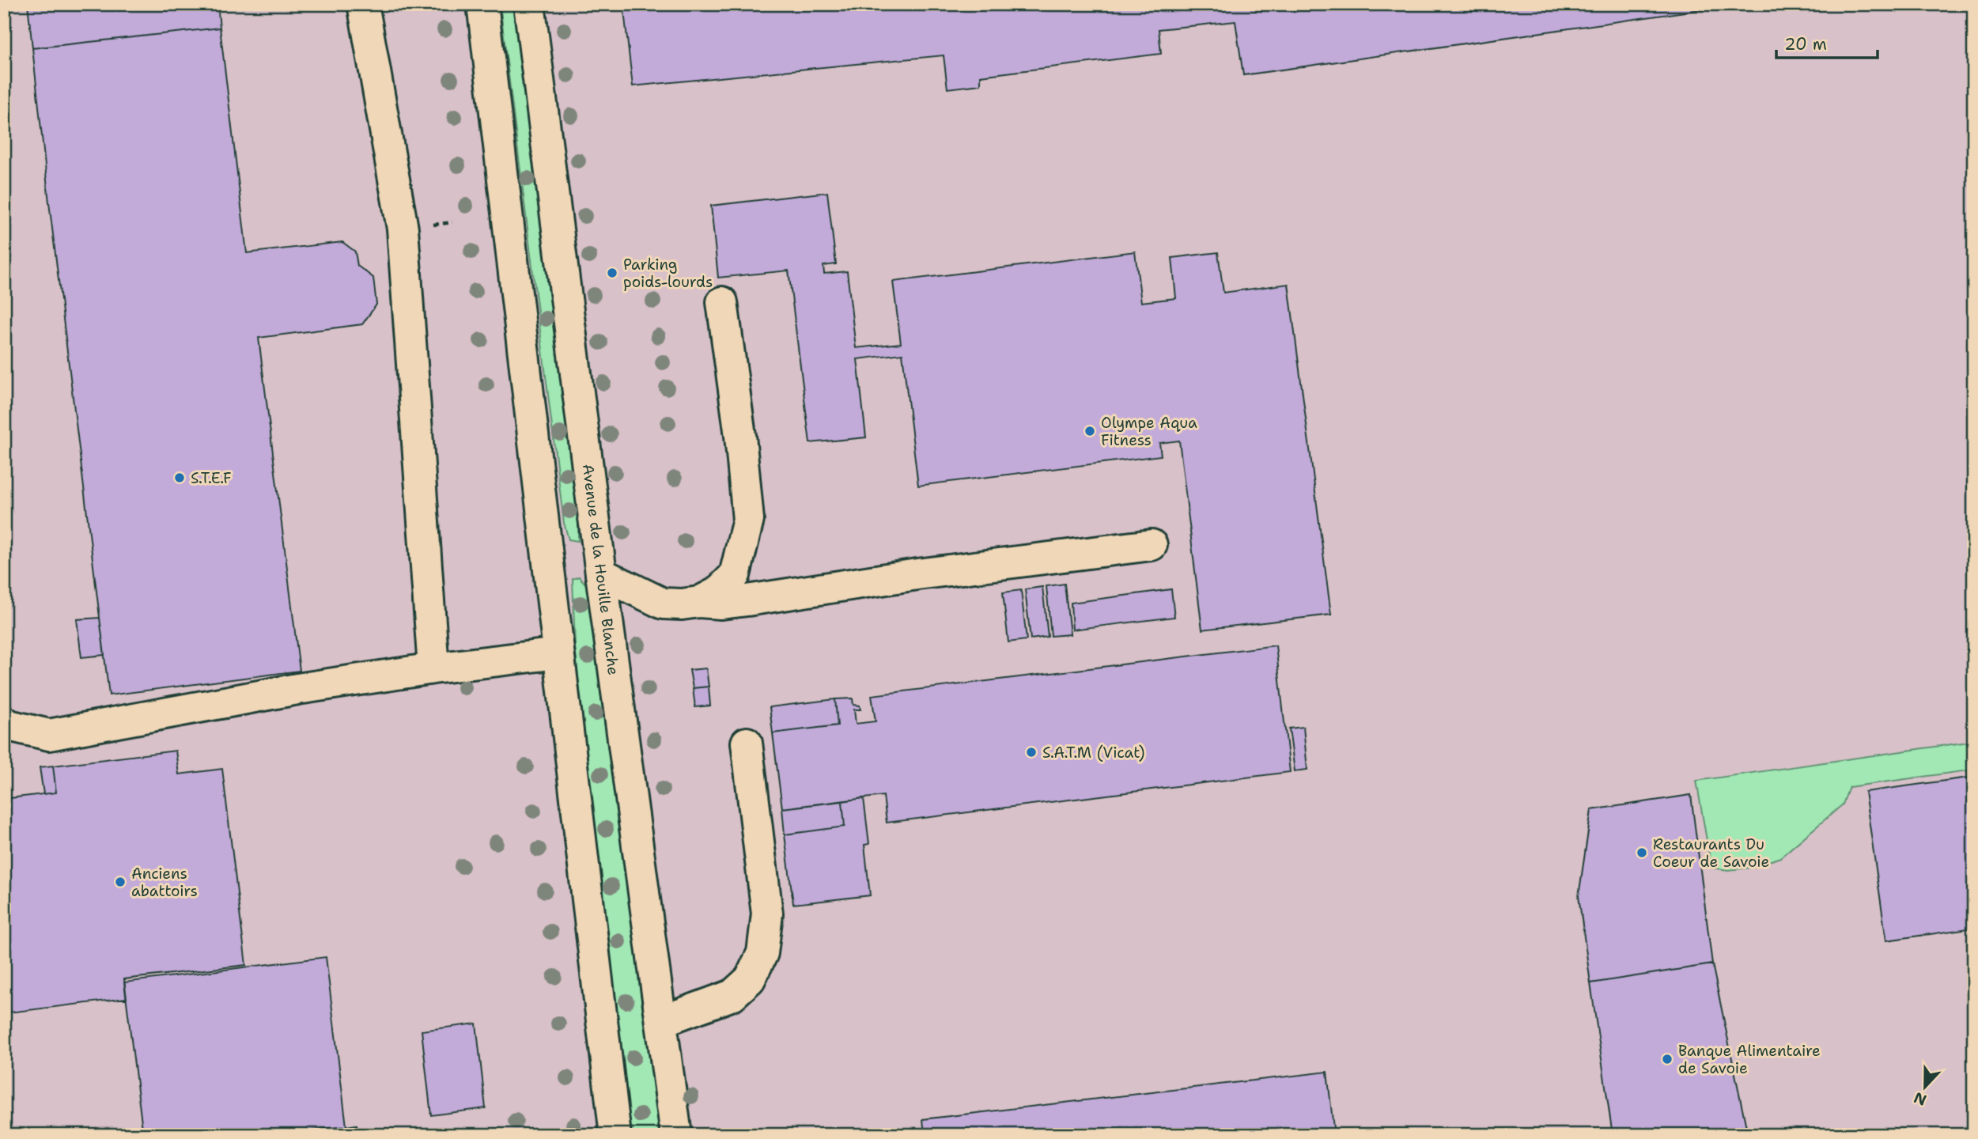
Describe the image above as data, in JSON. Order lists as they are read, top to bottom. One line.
{"streets":{"main road":["Avenue de la Houille Blanche"]},"places":["Parking poids-lourds","Olympe Aqua Fitness","S.T.E.F","S.A.T.M (Vicat)","Restaurants Du Coeur de Savoie","Anciens abattoirs","Banque Alimentaire de Savoie"],"scale_bar":"20 m","north":"bottom"}
